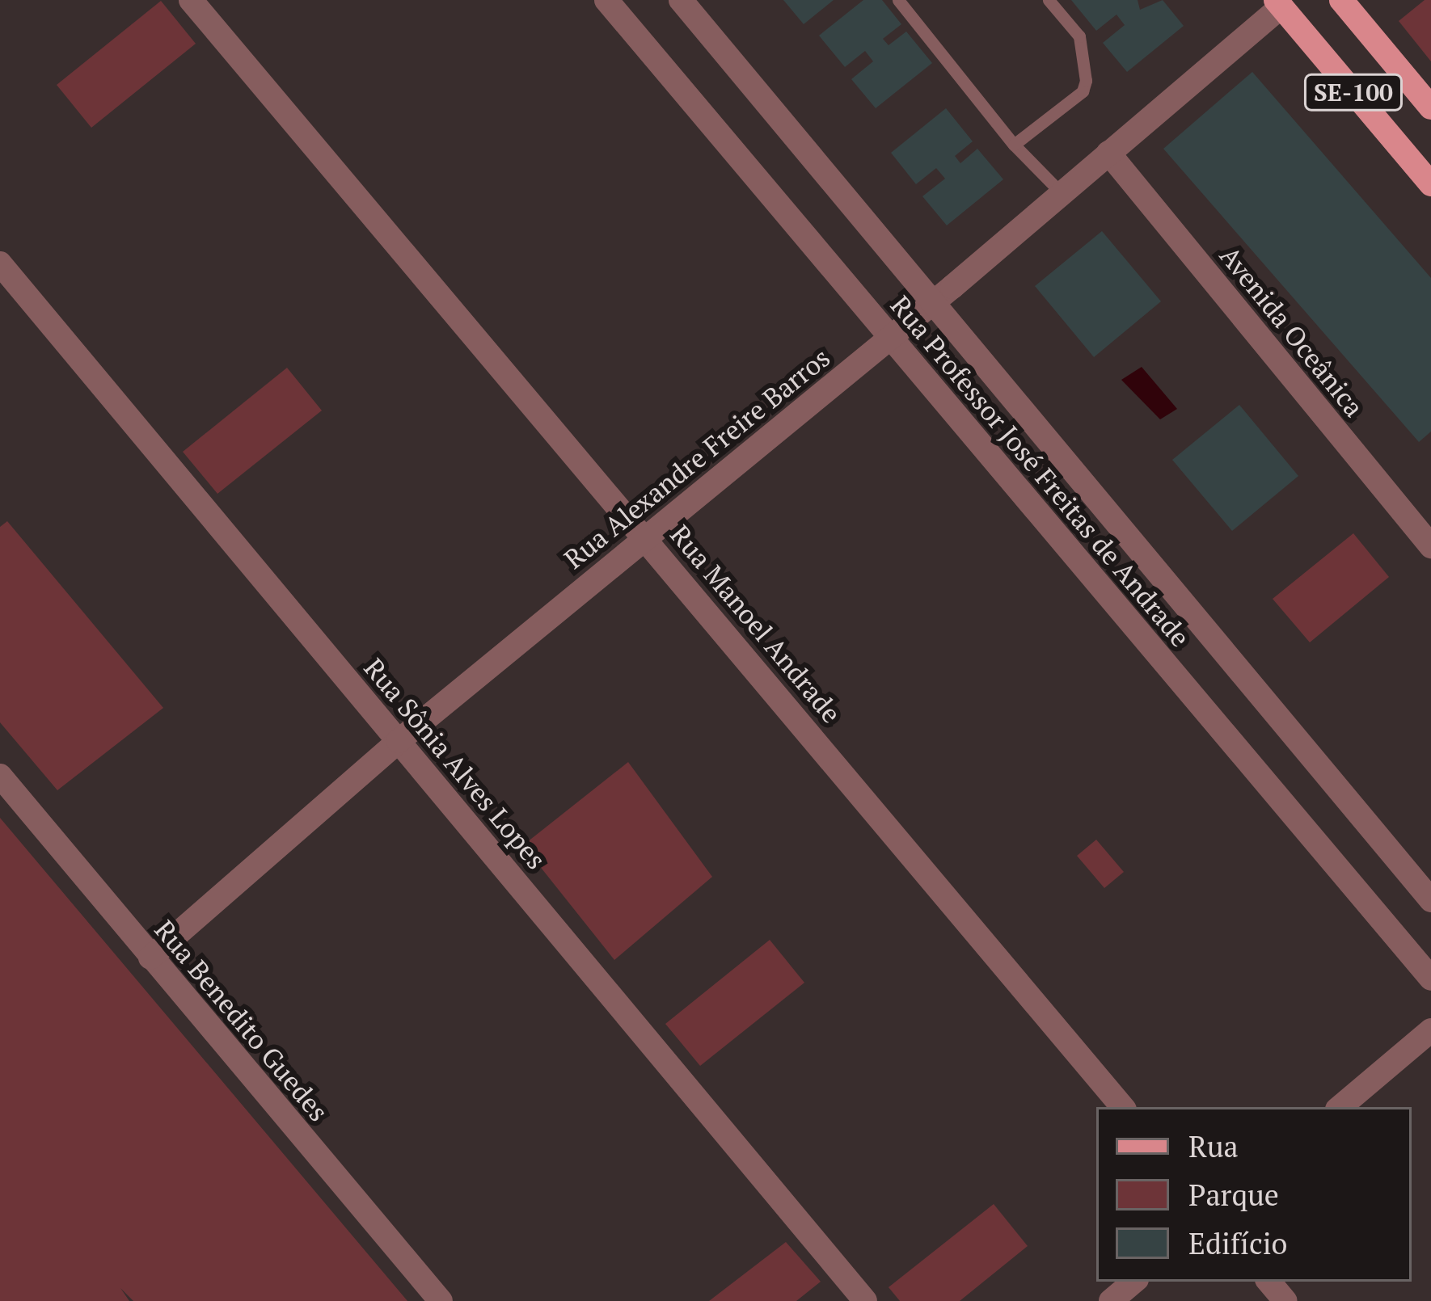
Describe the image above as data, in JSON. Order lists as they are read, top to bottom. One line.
{"streets":{"main road":["SE-100"],"street":["Avenida Oceânica","Rua Alexandre Freire Barros","Rua Professor José Freitas de Andrade","Rua Manoel Andrade","Rua Sônia Alves Lopes","Rua Benedito Guedes"]},"crossings":[["SE-100","Rua Alexandre Freire Barros"],["Avenida Oceânica","Rua Alexandre Freire Barros"],["Rua Alexandre Freire Barros","Rua Professor José Freitas de Andrade"],["Rua Alexandre Freire Barros","Rua Manoel Andrade"],["Rua Alexandre Freire Barros","Rua Sônia Alves Lopes"],["Rua Alexandre Freire Barros","Rua Benedito Guedes"]],"legend":["Rua","Parque","Edifício"]}
